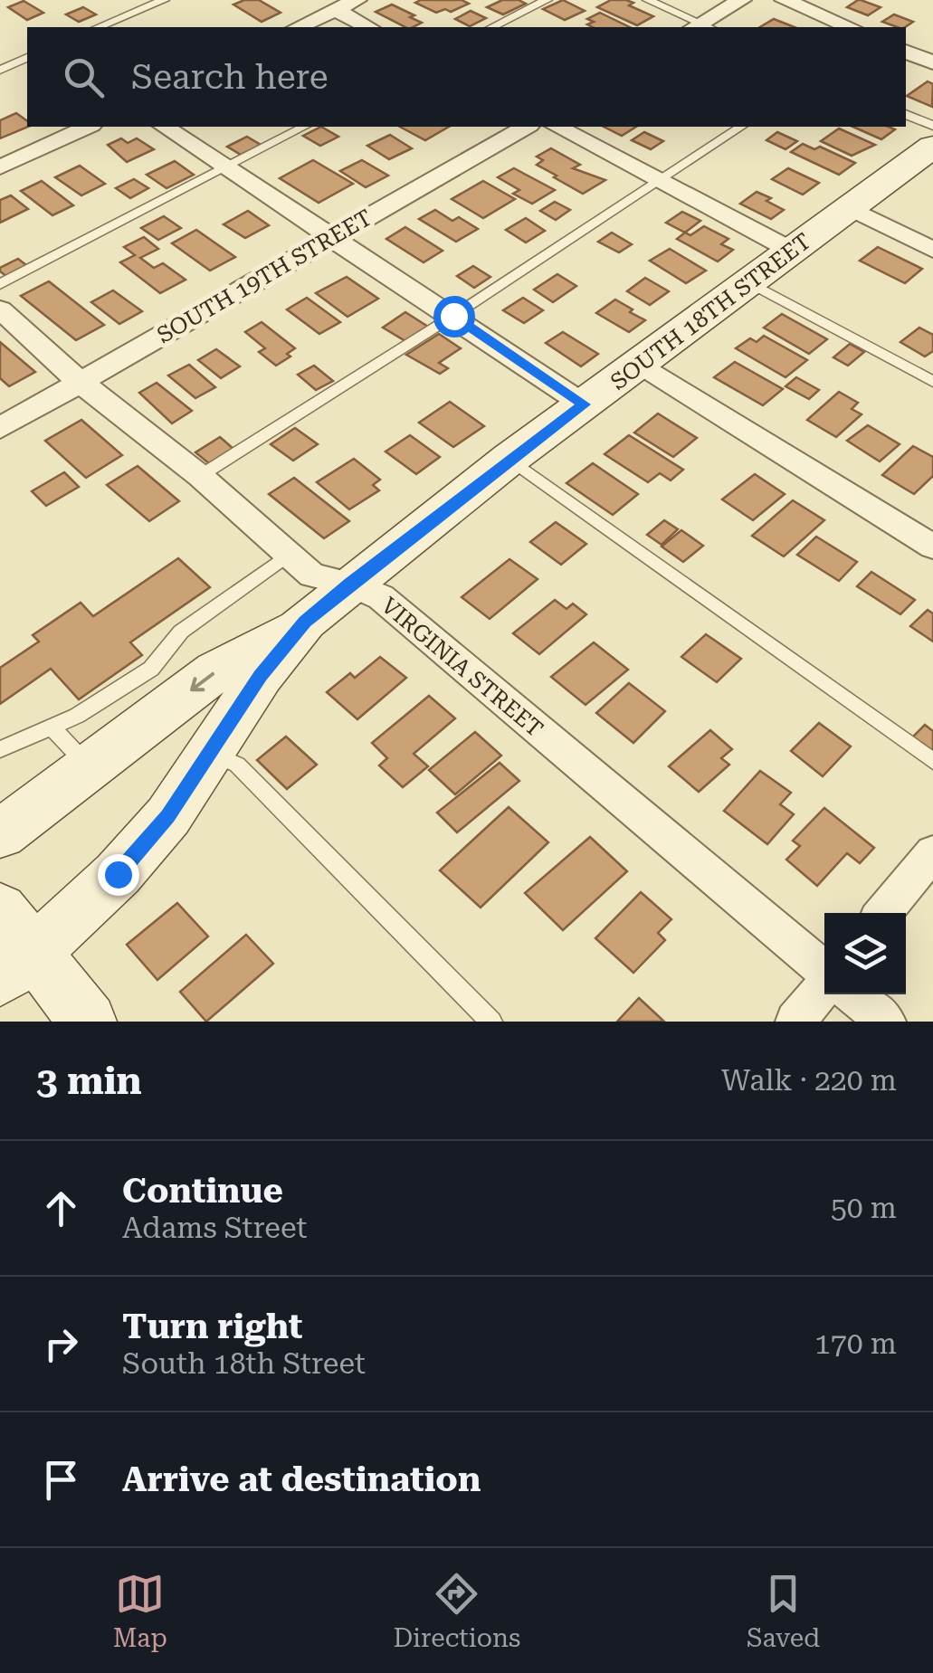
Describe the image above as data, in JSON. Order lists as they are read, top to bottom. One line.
{"streets":{"main road":["SOUTH 18TH STREET"],"street":["SOUTH 19TH STREET","VIRGINIA STREET"]},"crossings":[["SOUTH 19TH STREET","VIRGINIA STREET"],["SOUTH 18TH STREET","VIRGINIA STREET"]],"page":{"search":"Search here","heading":["3 min","Walk · 220 m"],"list":[["Continue","Adams Street","50 m"],["Turn right","South 18th Street","170 m"],"Arrive at destination"],"nav":["Map","Directions","Saved"]}}
